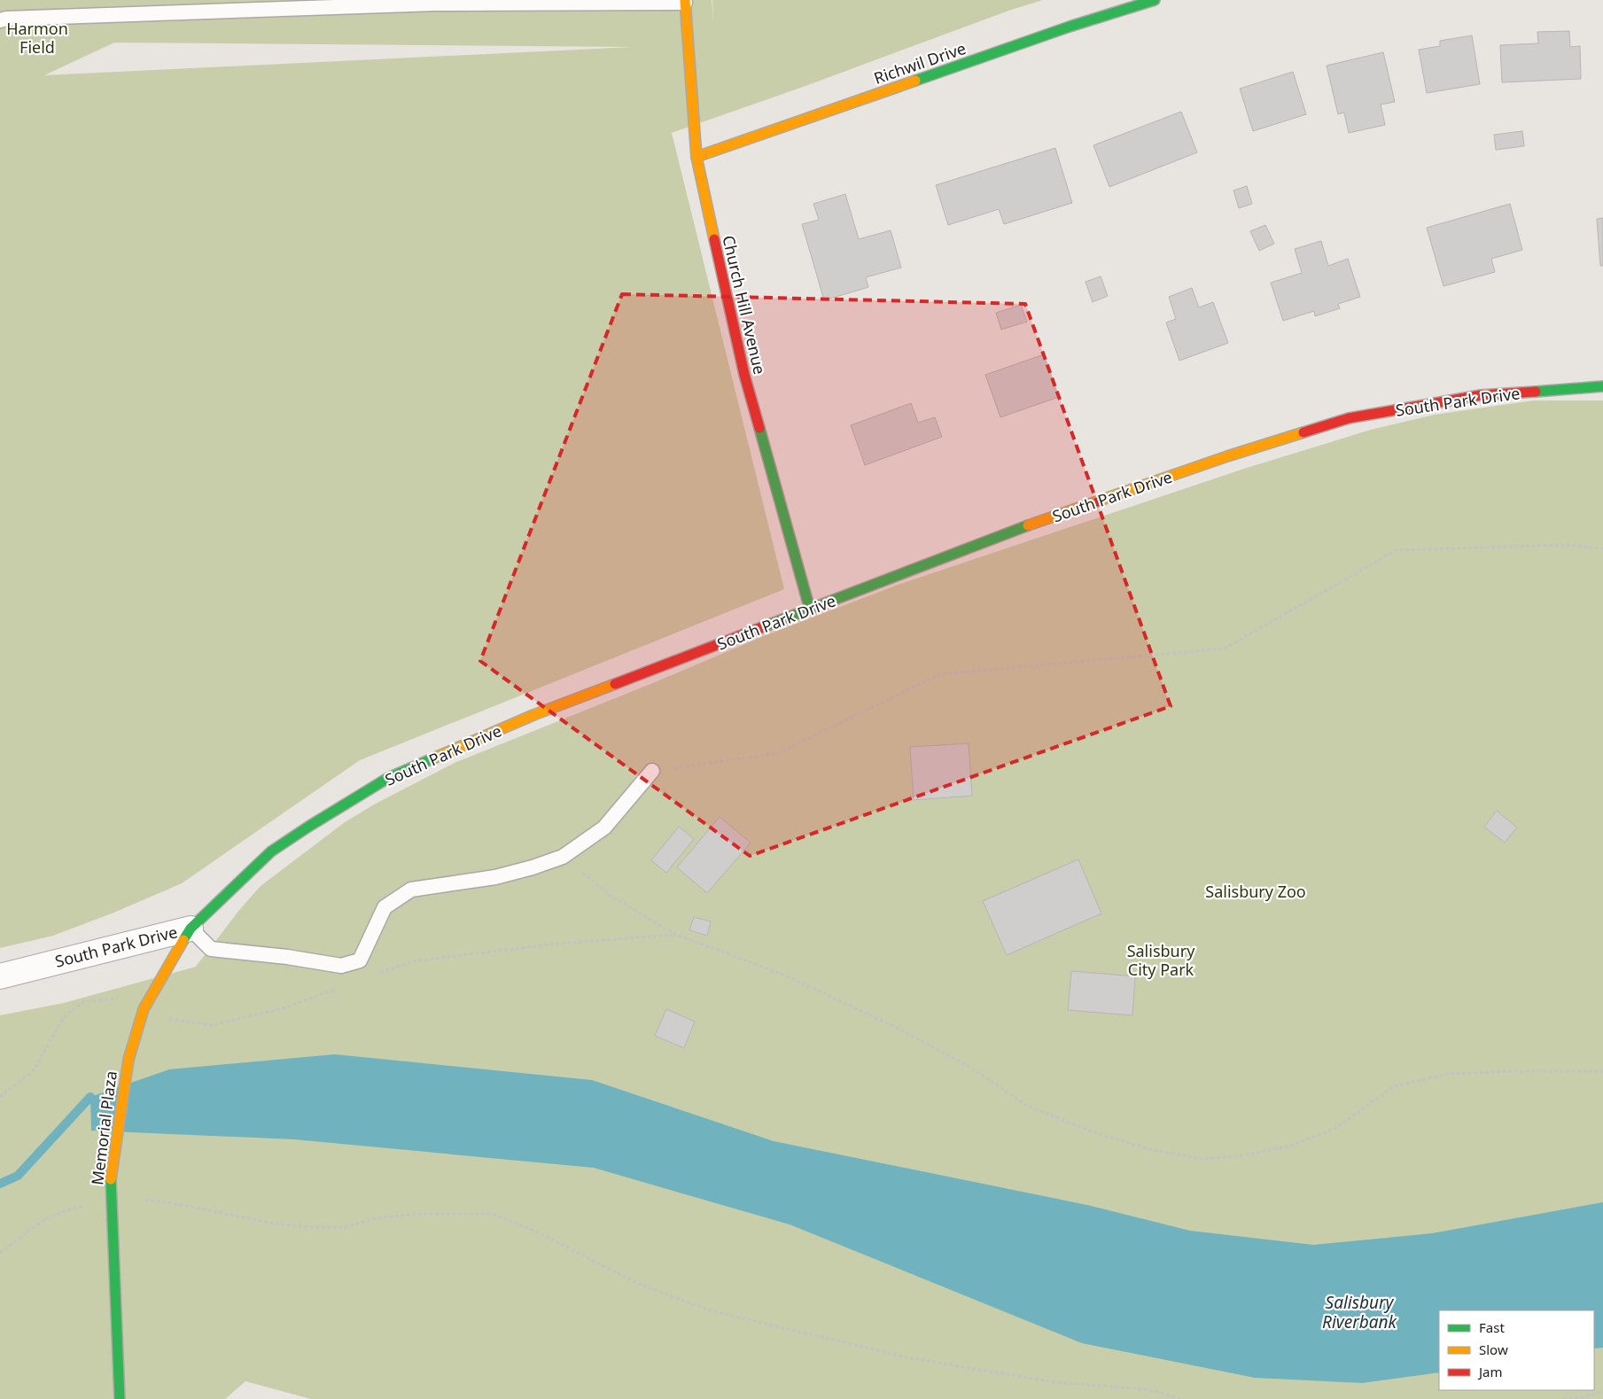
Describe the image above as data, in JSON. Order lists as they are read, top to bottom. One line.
{"streets":{"street":["Richwil Drive","Church Hill Avenue","South Park Drive","Memorial Plaza"]},"crossings":[["Richwil Drive","Church Hill Avenue"],["Church Hill Avenue","South Park Drive"],["South Park Drive","Memorial Plaza"]],"water":["Salisbury Riverbank"],"parks":["Harmon Field","Salisbury Zoo","Salisbury City Park"],"legend":["Fast","Slow","Jam"]}
